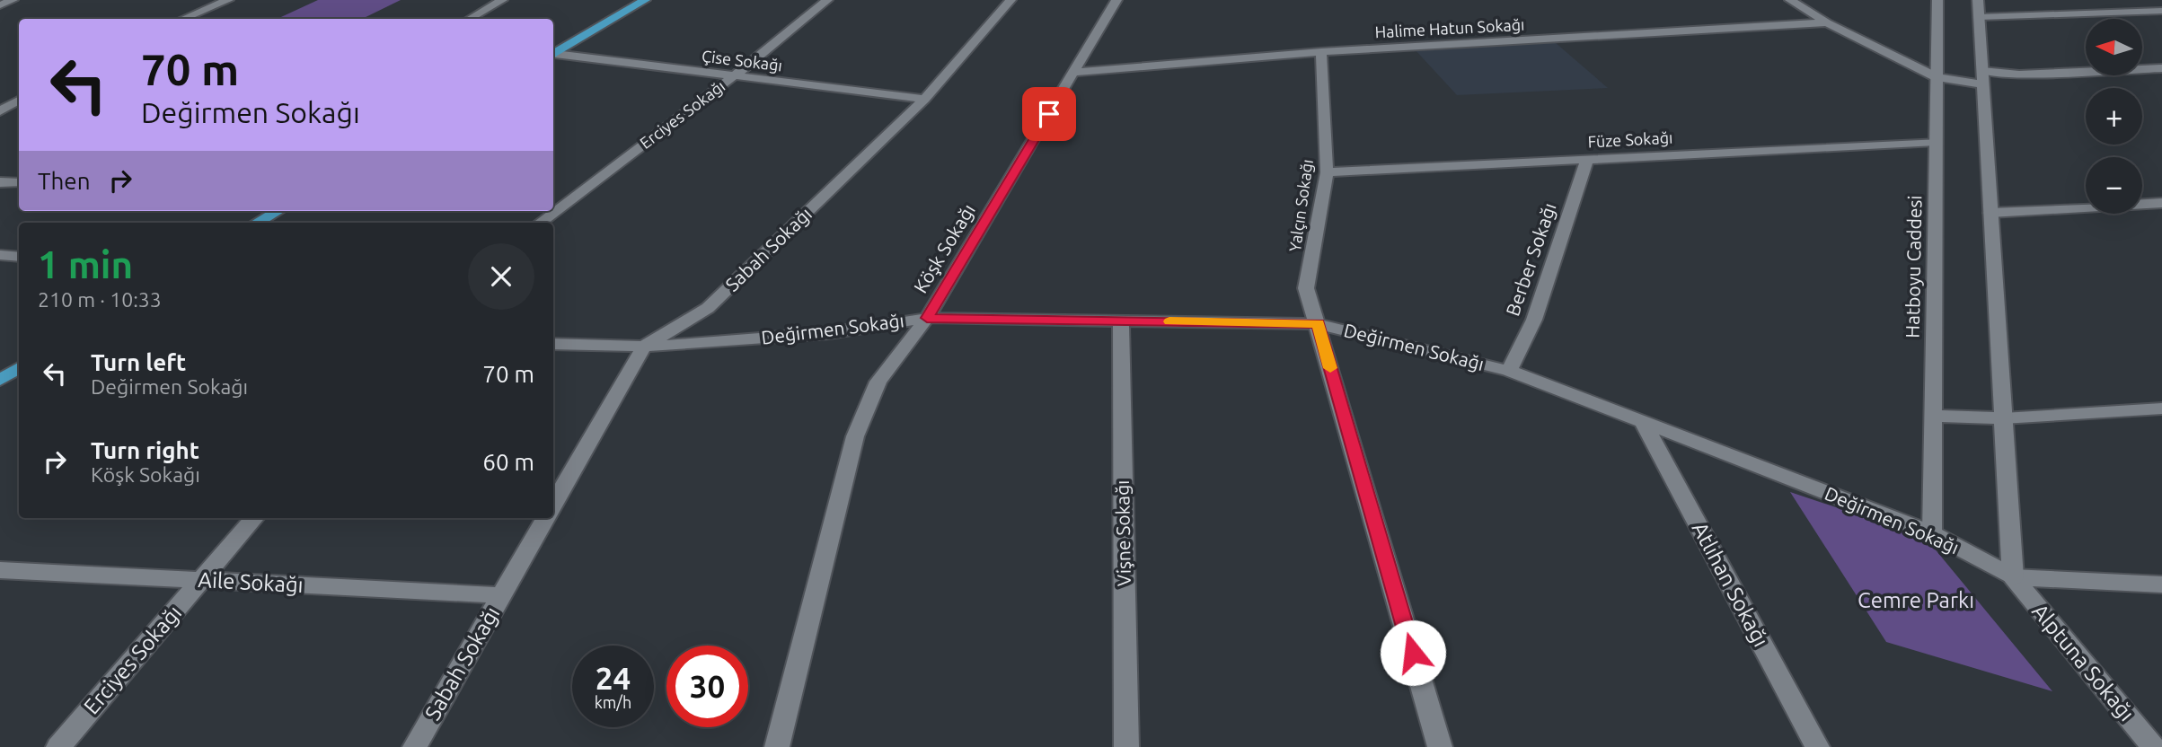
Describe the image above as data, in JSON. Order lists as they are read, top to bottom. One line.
{"streets":{"street":["Halime Hatun Sokağı","Çise Sokağı","Erciyes Sokağı","Füze Sokağı","Yalçın Sokağı","Köşk Sokağı","Sabah Sokağı","Berber Sokağı","Hatboyu Caddesi","Değirmen Sokağı","Vişne Sokağı","Aile Sokağı","Atlıhan Sokağı","Alptuna Sokağı"]},"crossings":[["Halime Hatun Sokağı","Yalçın Sokağı"],["Halime Hatun Sokağı","Köşk Sokağı"],["Çise Sokağı","Erciyes Sokağı"],["Çise Sokağı","Sabah Sokağı"],["Erciyes Sokağı","Aile Sokağı"],["Füze Sokağı","Yalçın Sokağı"],["Füze Sokağı","Berber Sokağı"],["Füze Sokağı","Hatboyu Caddesi"],["Yalçın Sokağı","Değirmen Sokağı"],["Köşk Sokağı","Değirmen Sokağı"],["Sabah Sokağı","Değirmen Sokağı"],["Sabah Sokağı","Aile Sokağı"],["Berber Sokağı","Değirmen Sokağı"],["Hatboyu Caddesi","Değirmen Sokağı"],["Değirmen Sokağı","Vişne Sokağı"],["Değirmen Sokağı","Atlıhan Sokağı"],["Değirmen Sokağı","Alptuna Sokağı"]],"parks":["Cemre Parkı"],"north":"left","page":{"map_buttons":["+","−"],"turn":["70 m","Değirmen Sokağı"],"then":"Then","heading":["1 min","210 m · 10:33"],"list":[{"name":"Turn left","note":"Değirmen Sokağı","value":"70 m"},{"name":"Turn right","note":"Köşk Sokağı","value":"60 m"}],"speed":"24 km/h","limit":"30"}}
